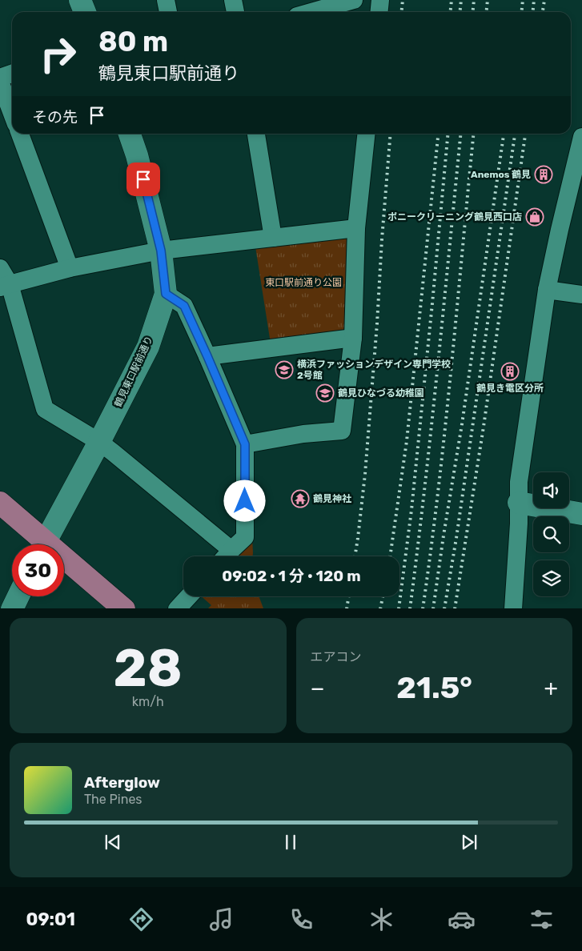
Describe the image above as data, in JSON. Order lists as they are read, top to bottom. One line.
{"streets":{"street":["鶴見東口駅前通り"]},"parks":["東口駅前通り公園"],"places":{"building":["Anemos 鶴見","鶴見き電区分所"],"shop":["ポニークリーニング鶴見西口店"],"school or university":["横浜ファッションデザイン専門学校 2号館","鶴見ひなづる幼稚園"],"temple":["鶴見神社"]},"page":{"turn":["80 m","鶴見東口駅前通り"],"then":"その先","limit":"30","trip":"09:02 · 1 分 · 120 m","tile":[["28","km/h"],"エアコン"],"heat":["−","21.5°","+"],"song":["Afterglow","The Pines"],"tabs":"09:01"}}
